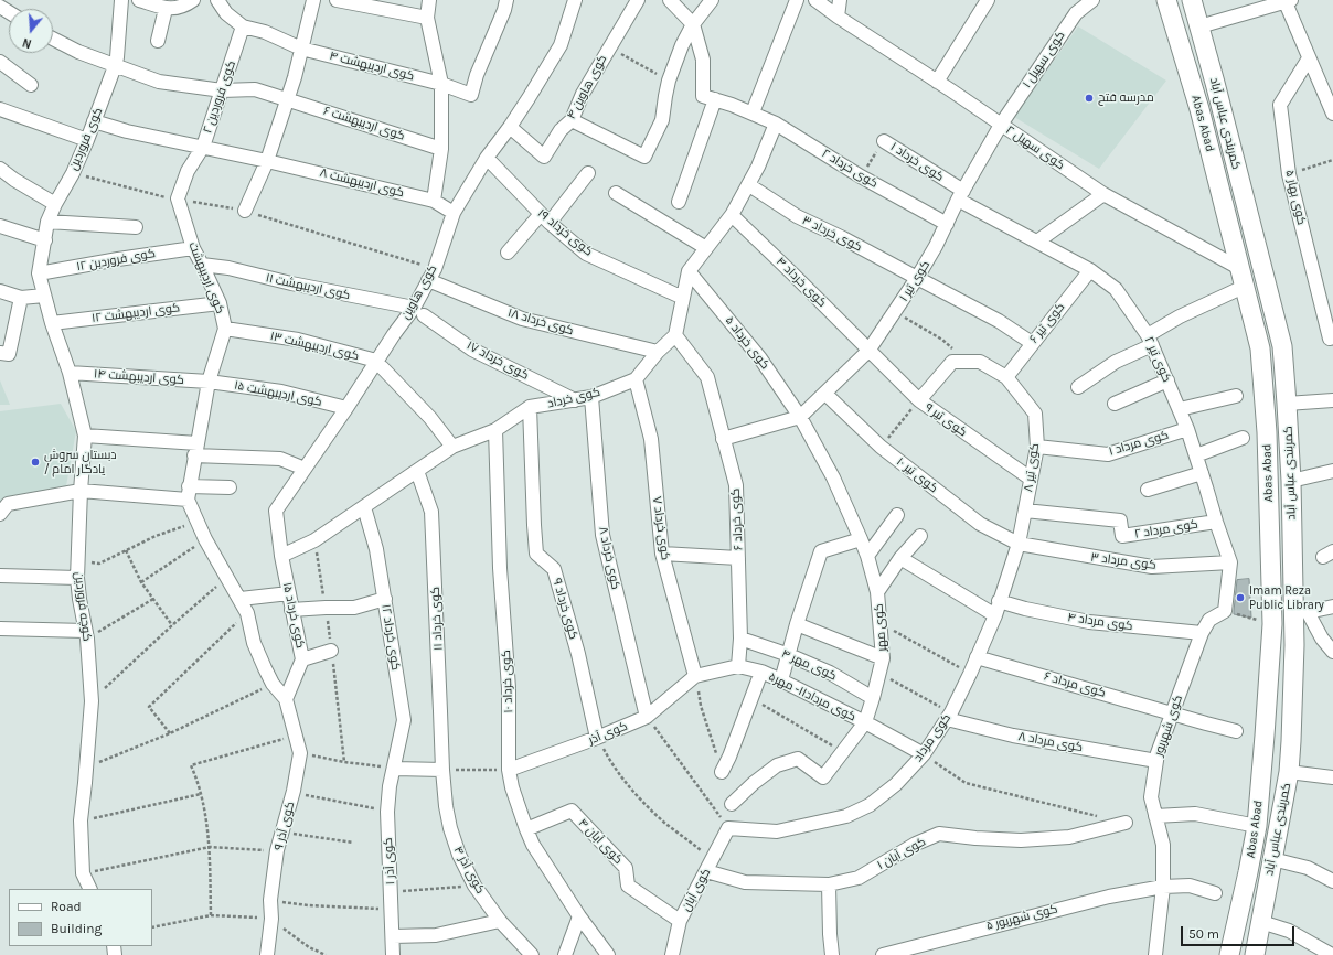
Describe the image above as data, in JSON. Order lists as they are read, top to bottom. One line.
{"streets":{"main road":["Abas Abad","کمربندی عباس آباد"],"street":["کوی سهیل ۱","کوی اردیبهشت ۴","کوی هاوین ۴","کوی فروردین ۲","کوی اردیبهشت ۶","کوی فروردین","کوی سهیل ۲","کوی خرداد ۱","کوی خرداد ۲","کوی اردیبهشت ۸","کوی بهار ۵","کوی خرداد ۱۹","کوی خرداد ۳","کوی فروردین ۱۲","کوی اردیبهشت","کوی تیر ۱","کوی خرداد ۴","کوی اردیبهشت ۱۱","کوی هاوین","کوی اردیبهشت ۱۲","کوی خرداد ۱۸","کوی تیر ۶","کوی خرداد ۵","کوی اردیبهشت ۱۳","کوی تیر ۲","کوی خرداد ۱۷","کوی اردیبهشت ۱۴","کوی اردیبهشت ۱۵","کوی خرداد","کوی تیر ۹","کوی مرداد ۱","کوی تیر ۸","کوی تیر ۱۰","کوی خرداد ۶","کوی خرداد ۷","کوی مرداد ۲","کوی خرداد ۸","کوی مرداد ۳","کوچه فروردین","کوی خرداد ۹","کوی خرداد ۱۵","کوی خرداد ۱۱","کوی مرداد ۴","کوی مهر","کوی خرداد ۱۲","کوی مهر ۴","کوی خرداد ۱۰","کوی مرداد ۶","کوی مرداد۱۱- مهر۵","کوی شهریور","کوی آذر","کوی مرداد","کوی مرداد ۸","کوی آذر ۹","کوی آبان ۴","کوی آبان ۱","کوی آذر ۱","کوی آذر ۴","کوی آبان","کوی شهریور ۵"]},"crossings":[["کوی سهیل ۱","کوی سهیل ۲"],["کوی سهیل ۱","کوی تیر ۱"],["کوی اردیبهشت ۴","کوی فروردین ۲"],["کوی هاوین ۴","کوی هاوین"],["کوی فروردین ۲","کوی اردیبهشت ۶"],["کوی فروردین ۲","کوی اردیبهشت ۸"],["کوی فروردین ۲","کوی اردیبهشت"],["کوی اردیبهشت ۶","کوی فروردین"],["Abas Abad","کوی سهیل ۲"],["کوی فروردین","کوی اردیبهشت ۸"],["کوی فروردین","کوی فروردین ۱۲"],["کوی فروردین","کوچه فروردین"],["کوی سهیل ۲","کوی تیر ۱"],["کوی خرداد ۱","کوی خرداد ۲"],["کوی خرداد ۱","کوی تیر ۱"],["کوی خرداد ۱","کوی تیر ۲"],["کوی خرداد ۲","کوی تیر ۱"],["کوی اردیبهشت ۸","کوی هاوین"],["کوی خرداد ۱۹","کوی هاوین"],["کوی خرداد ۳","کوی تیر ۱"],["کوی خرداد ۳","کوی تیر ۶"],["کوی فروردین ۱۲","کوی اردیبهشت"],["کوی فروردین ۱۲","کوچه فروردین"],["کوی اردیبهشت","کوی اردیبهشت ۱۱"],["کوی اردیبهشت","کوی اردیبهشت ۱۲"],["کوی اردیبهشت","کوی اردیبهشت ۱۳"],["کوی اردیبهشت","کوی اردیبهشت ۱۴"],["کوی اردیبهشت","کوی اردیبهشت ۱۵"],["کوی تیر ۱","کوی خرداد ۴"],["کوی تیر ۱","کوی خرداد ۵"],["کوی تیر ۱","کوی تیر ۲"],["کوی تیر ۱","کوی تیر ۹"],["کوی تیر ۱","کوی تیر ۱۰"],["کوی تیر ۱","کوی مهر"],["کوی خرداد ۴","کوی تیر ۹"],["کوی اردیبهشت ۱۱","کوی هاوین"],["کوی اردیبهشت ۱۱","کوی خرداد ۱۷"],["کوی هاوین","کوی خرداد ۱۸"],["کوی هاوین","کوی اردیبهشت ۱۳"],["کوی هاوین","کوی خرداد ۱۷"],["کوی هاوین","کوی اردیبهشت ۱۵"],["کوی هاوین","کوی خرداد"],["کوی هاوین","کوی خرداد ۱۵"],["کوی اردیبهشت ۱۲","کوچه فروردین"],["کوی خرداد ۱۸","کوی خرداد"],["کوی تیر ۶","کوی تیر ۲"],["کوی تیر ۶","کوی تیر ۸"],["کوی خرداد ۵","کوی مهر"],["کوی تیر ۲","کوی مرداد ۱"],["کوی تیر ۲","کوی مرداد ۲"],["کوی تیر ۲","کوی مرداد ۳"],["کوی تیر ۲","کوی شهریور"],["کوی خرداد ۱۷","کوی خرداد"],["کوی اردیبهشت ۱۴","کوی اردیبهشت ۱۵"],["کوی اردیبهشت ۱۴","کوچه فروردین"],["کوی خرداد","کوی خرداد ۶"],["کوی خرداد","کوی خرداد ۷"],["کوی خرداد","کوی خرداد ۸"],["کوی خرداد","کوی خرداد ۹"],["کوی خرداد","کوی خرداد ۱۵"],["کوی خرداد","کوی خرداد ۱۱"],["کوی خرداد","کوی خرداد ۱۲"],["کوی خرداد","کوی خرداد ۱۰"],["کوی تیر ۹","کوی تیر ۸"],["کوی مرداد ۱","کوی تیر ۸"],["کوی تیر ۸","کوی تیر ۱۰"],["کوی تیر ۸","کوی مرداد ۲"],["کوی تیر ۸","کوی مرداد ۳"],["کوی تیر ۸","کوی مرداد"],["کوی تیر ۱۰","کوی مرداد ۳"],["کوی تیر ۱۰","کوی مرداد"],["کوی خرداد ۶","کوی مهر ۴"],["کوی خرداد ۶","کوی مرداد۱۱- مهر۵"],["کوی خرداد ۷","کوی مرداد۱۱- مهر۵"],["کوی خرداد ۷","کوی آذر"],["کوی خرداد ۸","کوی آذر"],["کوی مرداد ۳","کوی مرداد"],["کوی خرداد ۹","کوی آذر"],["کوی خرداد ۱۵","کوی آذر ۹"],["کوی خرداد ۱۱","کوی آذر ۴"],["کوی مرداد ۴","کوی شهریور"],["کوی مرداد ۴","کوی مرداد"],["کوی مهر","کوی مهر ۴"],["کوی مهر","کوی مرداد۱۱- مهر۵"],["کوی خرداد ۱۲","کوی آذر ۱"],["کوی خرداد ۱۰","کوی آذر"],["کوی خرداد ۱۰","کوی آبان ۴"],["کوی مرداد ۶","کوی شهریور"],["کوی مرداد ۶","کوی مرداد"],["کوی مرداد۱۱- مهر۵","کوی آذر"],["کوی مرداد۱۱- مهر۵","کوی مرداد"],["کوی شهریور","کوی مرداد ۸"],["کوی شهریور","کوی شهریور ۵"],["کوی مرداد","کوی مرداد ۸"],["کوی مرداد","کوی آبان"],["کوی آبان ۴","کوی آبان"],["کوی آبان ۱","کوی آبان"]],"places":["مدرسه فتح","دبستان سروش / یادگار امام","Imam Reza Public Library"],"legend":["Road","Building"],"scale_bar":"50 m","north":"bottom"}
